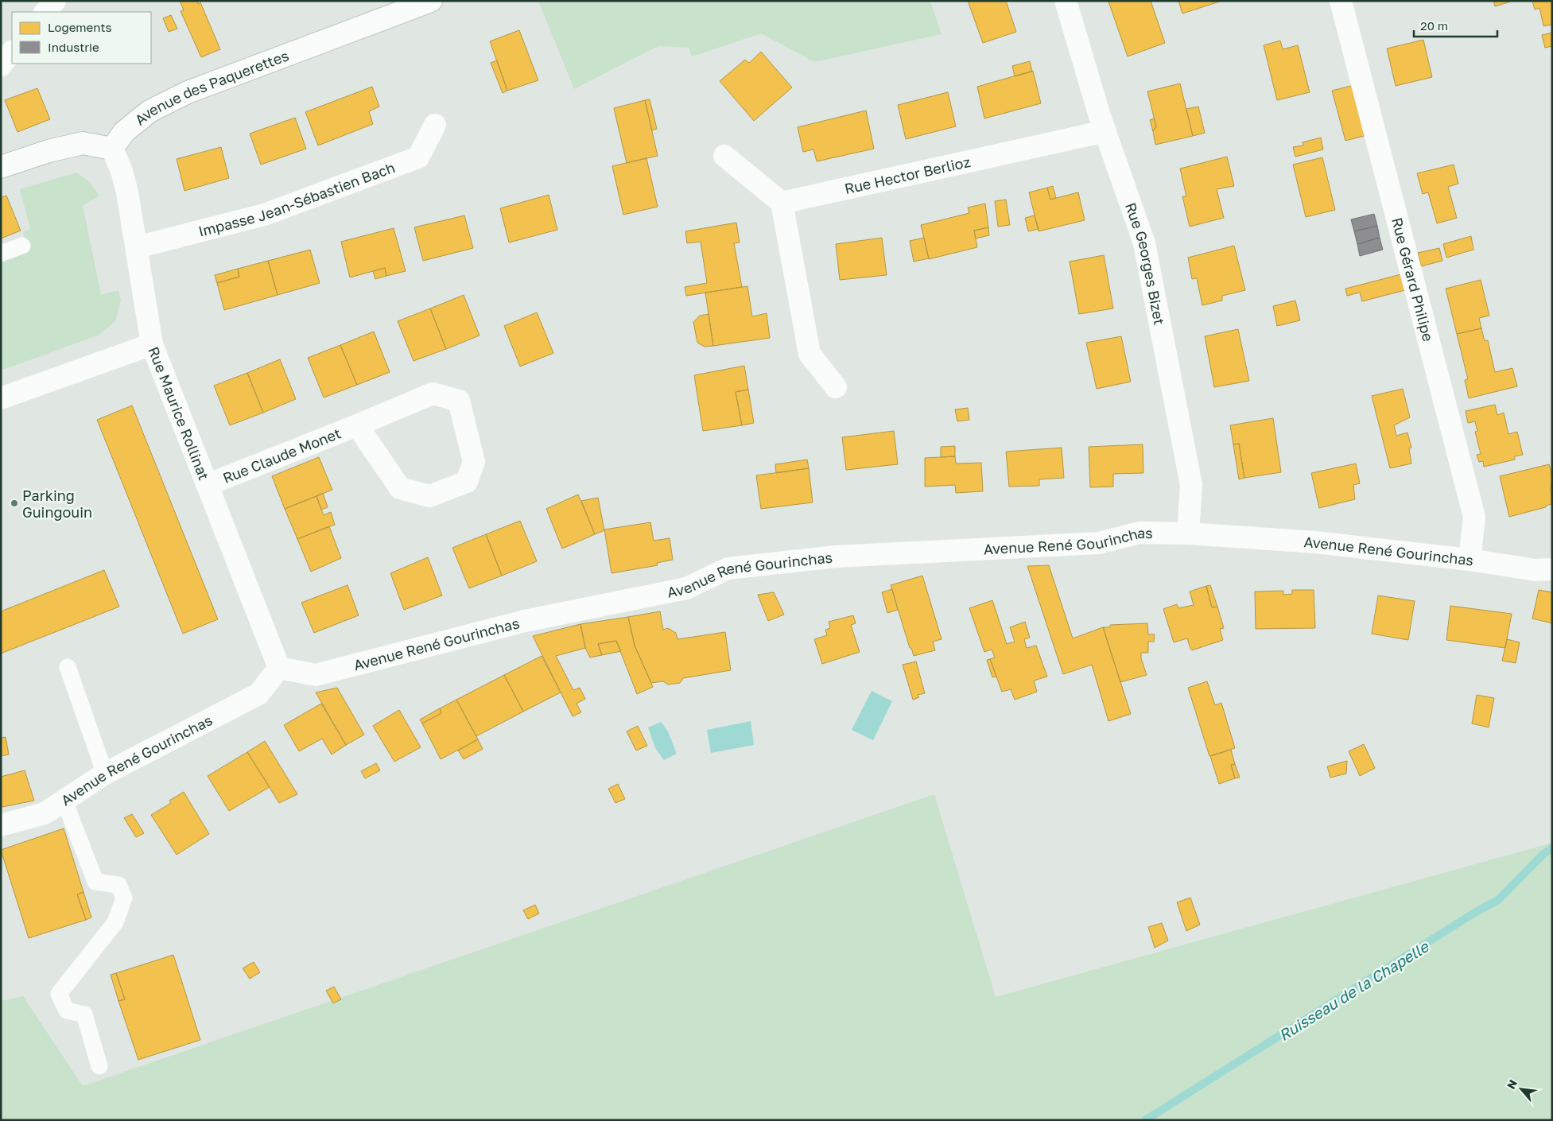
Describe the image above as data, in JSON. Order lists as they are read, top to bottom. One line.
{"streets":{"street":["Avenue des Paquerettes","Rue Hector Berlioz","Impasse Jean-Sébastien Bach","Rue Georges Bizet","Rue Gérard Philipe","Rue Maurice Rollinat","Rue Claude Monet","Avenue René Gourinchas"]},"crossings":[["Avenue des Paquerettes","Rue Maurice Rollinat"],["Rue Hector Berlioz","Rue Georges Bizet"],["Impasse Jean-Sébastien Bach","Rue Maurice Rollinat"],["Rue Georges Bizet","Avenue René Gourinchas"],["Rue Gérard Philipe","Avenue René Gourinchas"],["Rue Maurice Rollinat","Rue Claude Monet"],["Rue Maurice Rollinat","Avenue René Gourinchas"]],"water":["Ruisseau de la Chapelle"],"places":["Parking Guingouin"],"legend":["Logements","Industrie"],"scale_bar":"20 m","north":"top left"}
